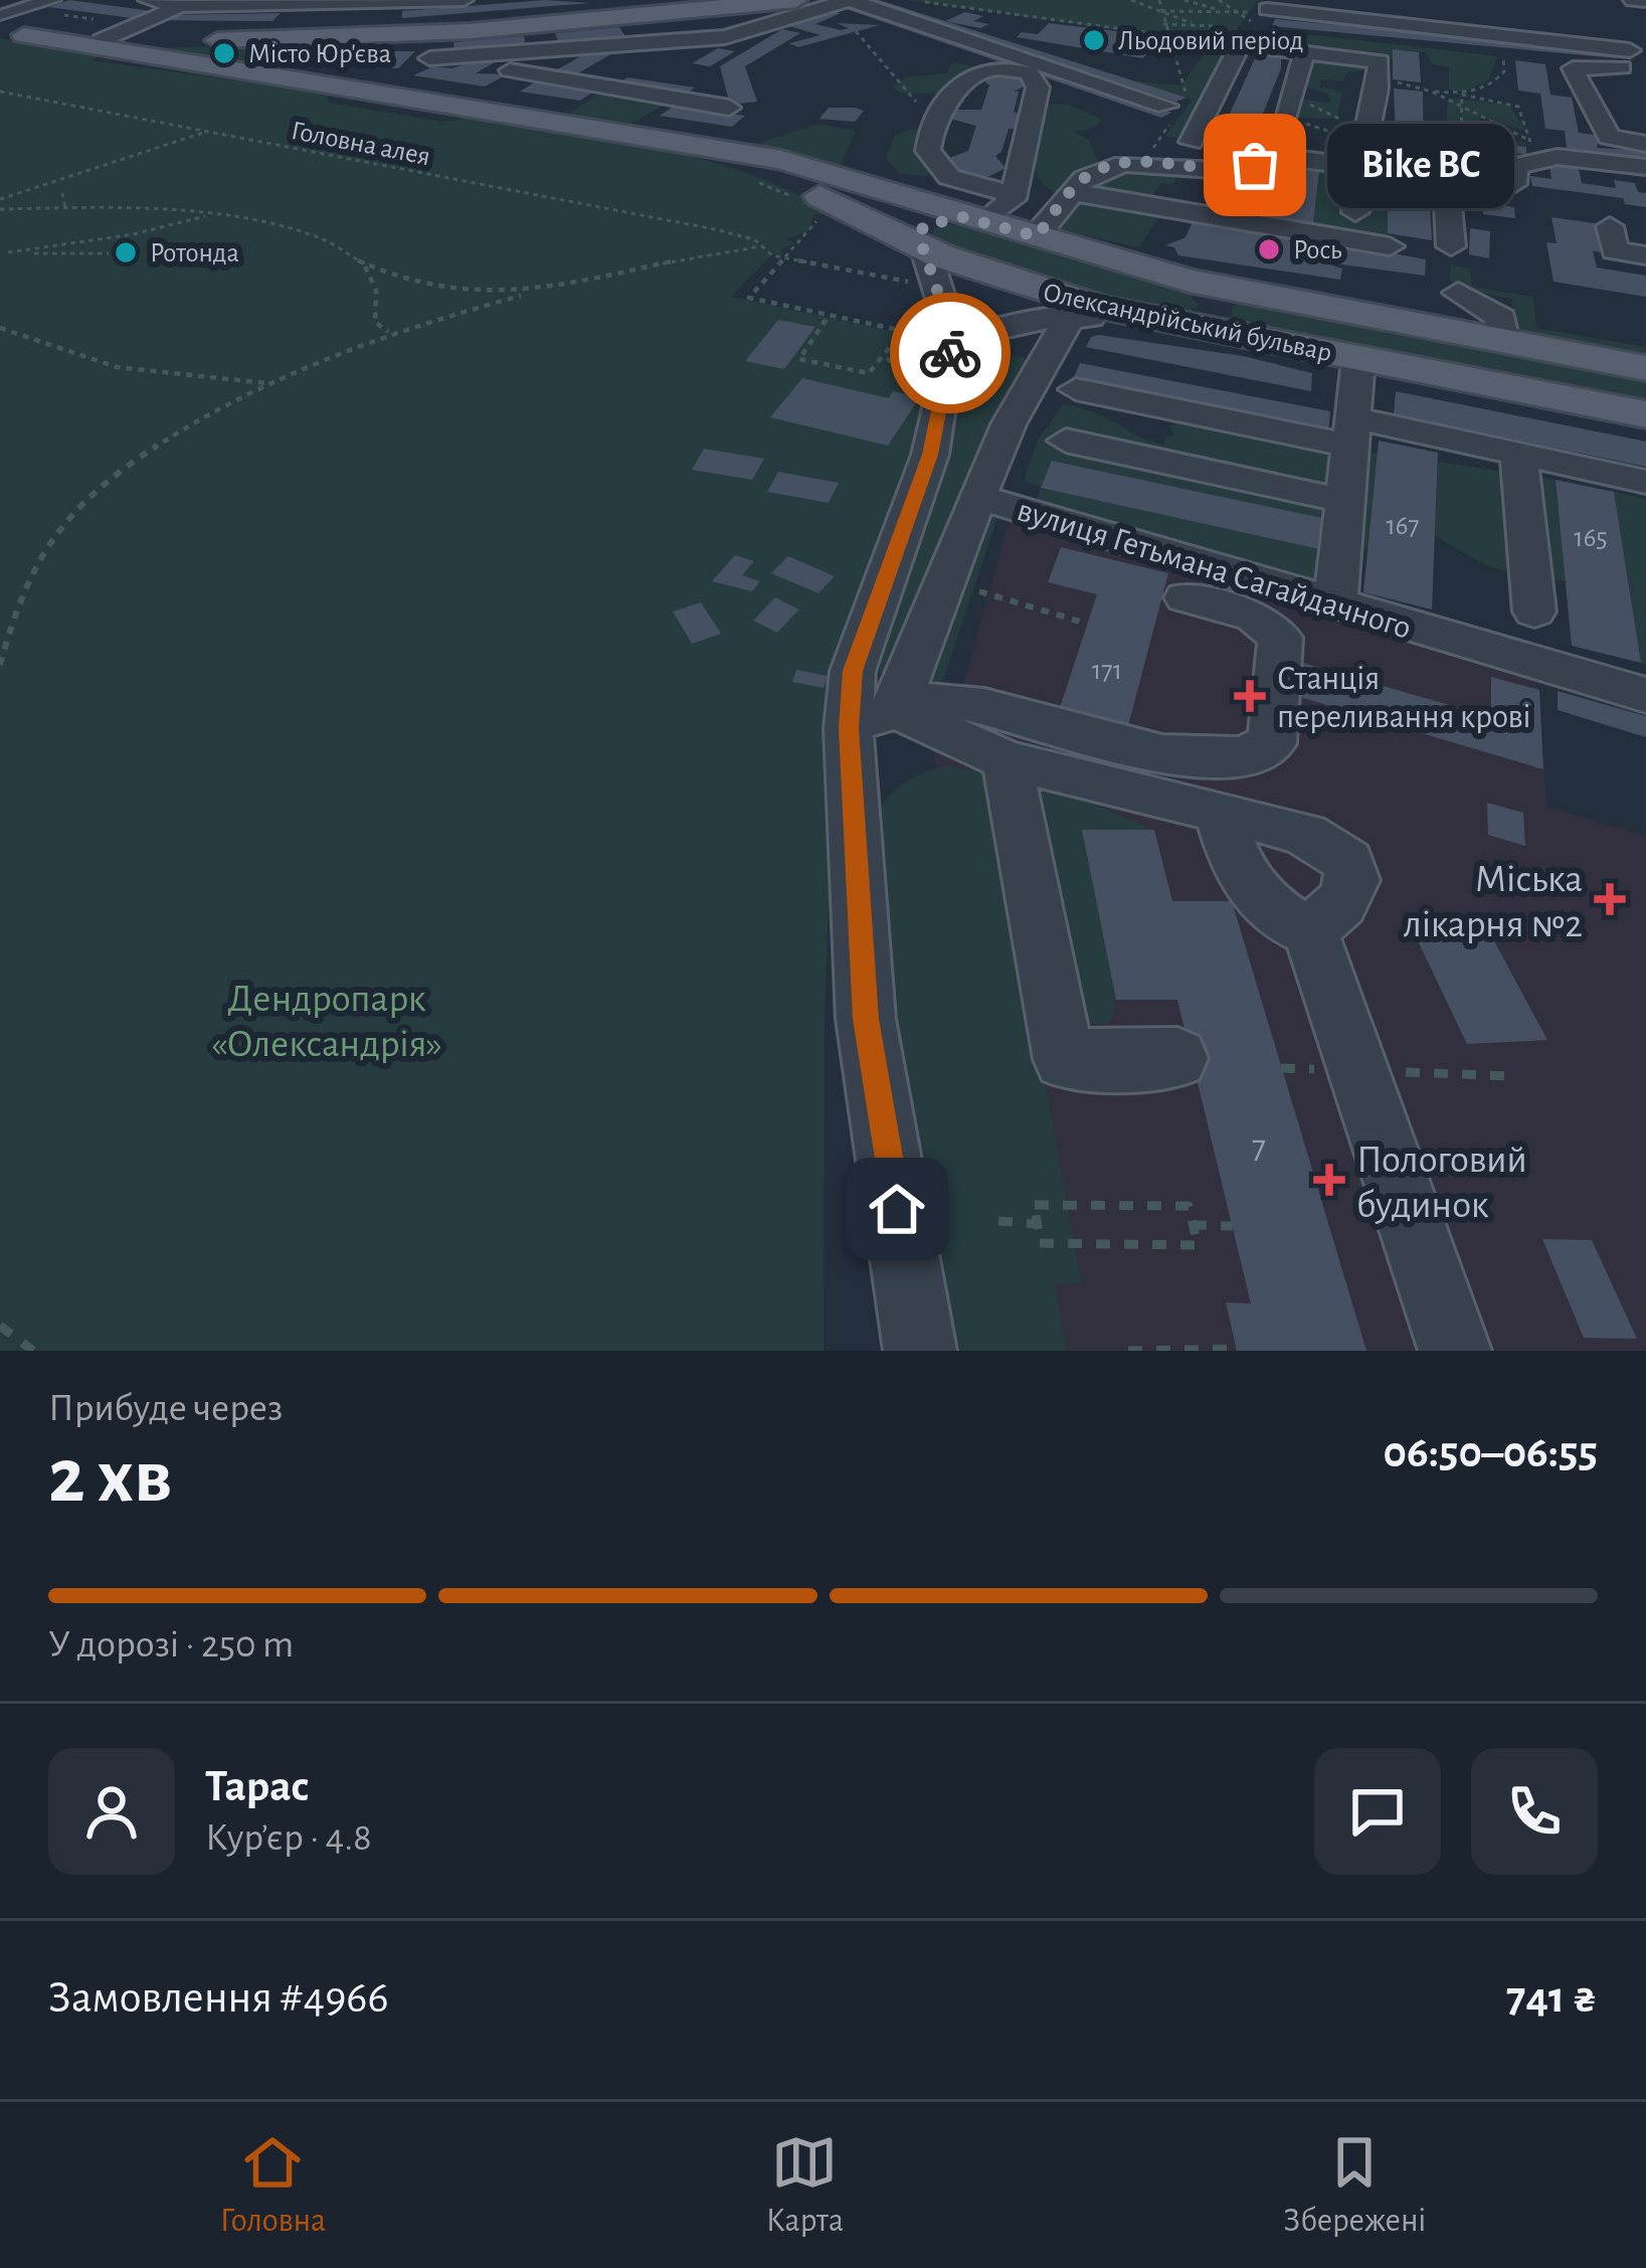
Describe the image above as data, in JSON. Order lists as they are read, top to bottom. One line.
{"streets":{"main road":["Олександрійський бульвар"],"street":["вулиця Гетьмана Сагайдачного"],"path":["Головна алея"]},"crossings":[["Головна алея","Олександрійський бульвар"]],"parks":["Дендропарк «Олександрія»"],"places":{"other":["Льодовий період","Місто Юр'єва","Bike BC","Рось","Ротонда"],"health":["Станція переливання крові","Міська лікарня №2","Пологовий будинок"]},"house_numbers":["167","165","171","7"],"page":{"bubble":"Bike BC","heading":["2 хв","Прибуде через","06:50–06:55"],"panel":["Тарас","Кур’єр · 4.8","Замовлення #4966","741 ₴"],"bar":"У дорозі · 250 m","tabs":["Головна","Карта","Збережені"]}}
